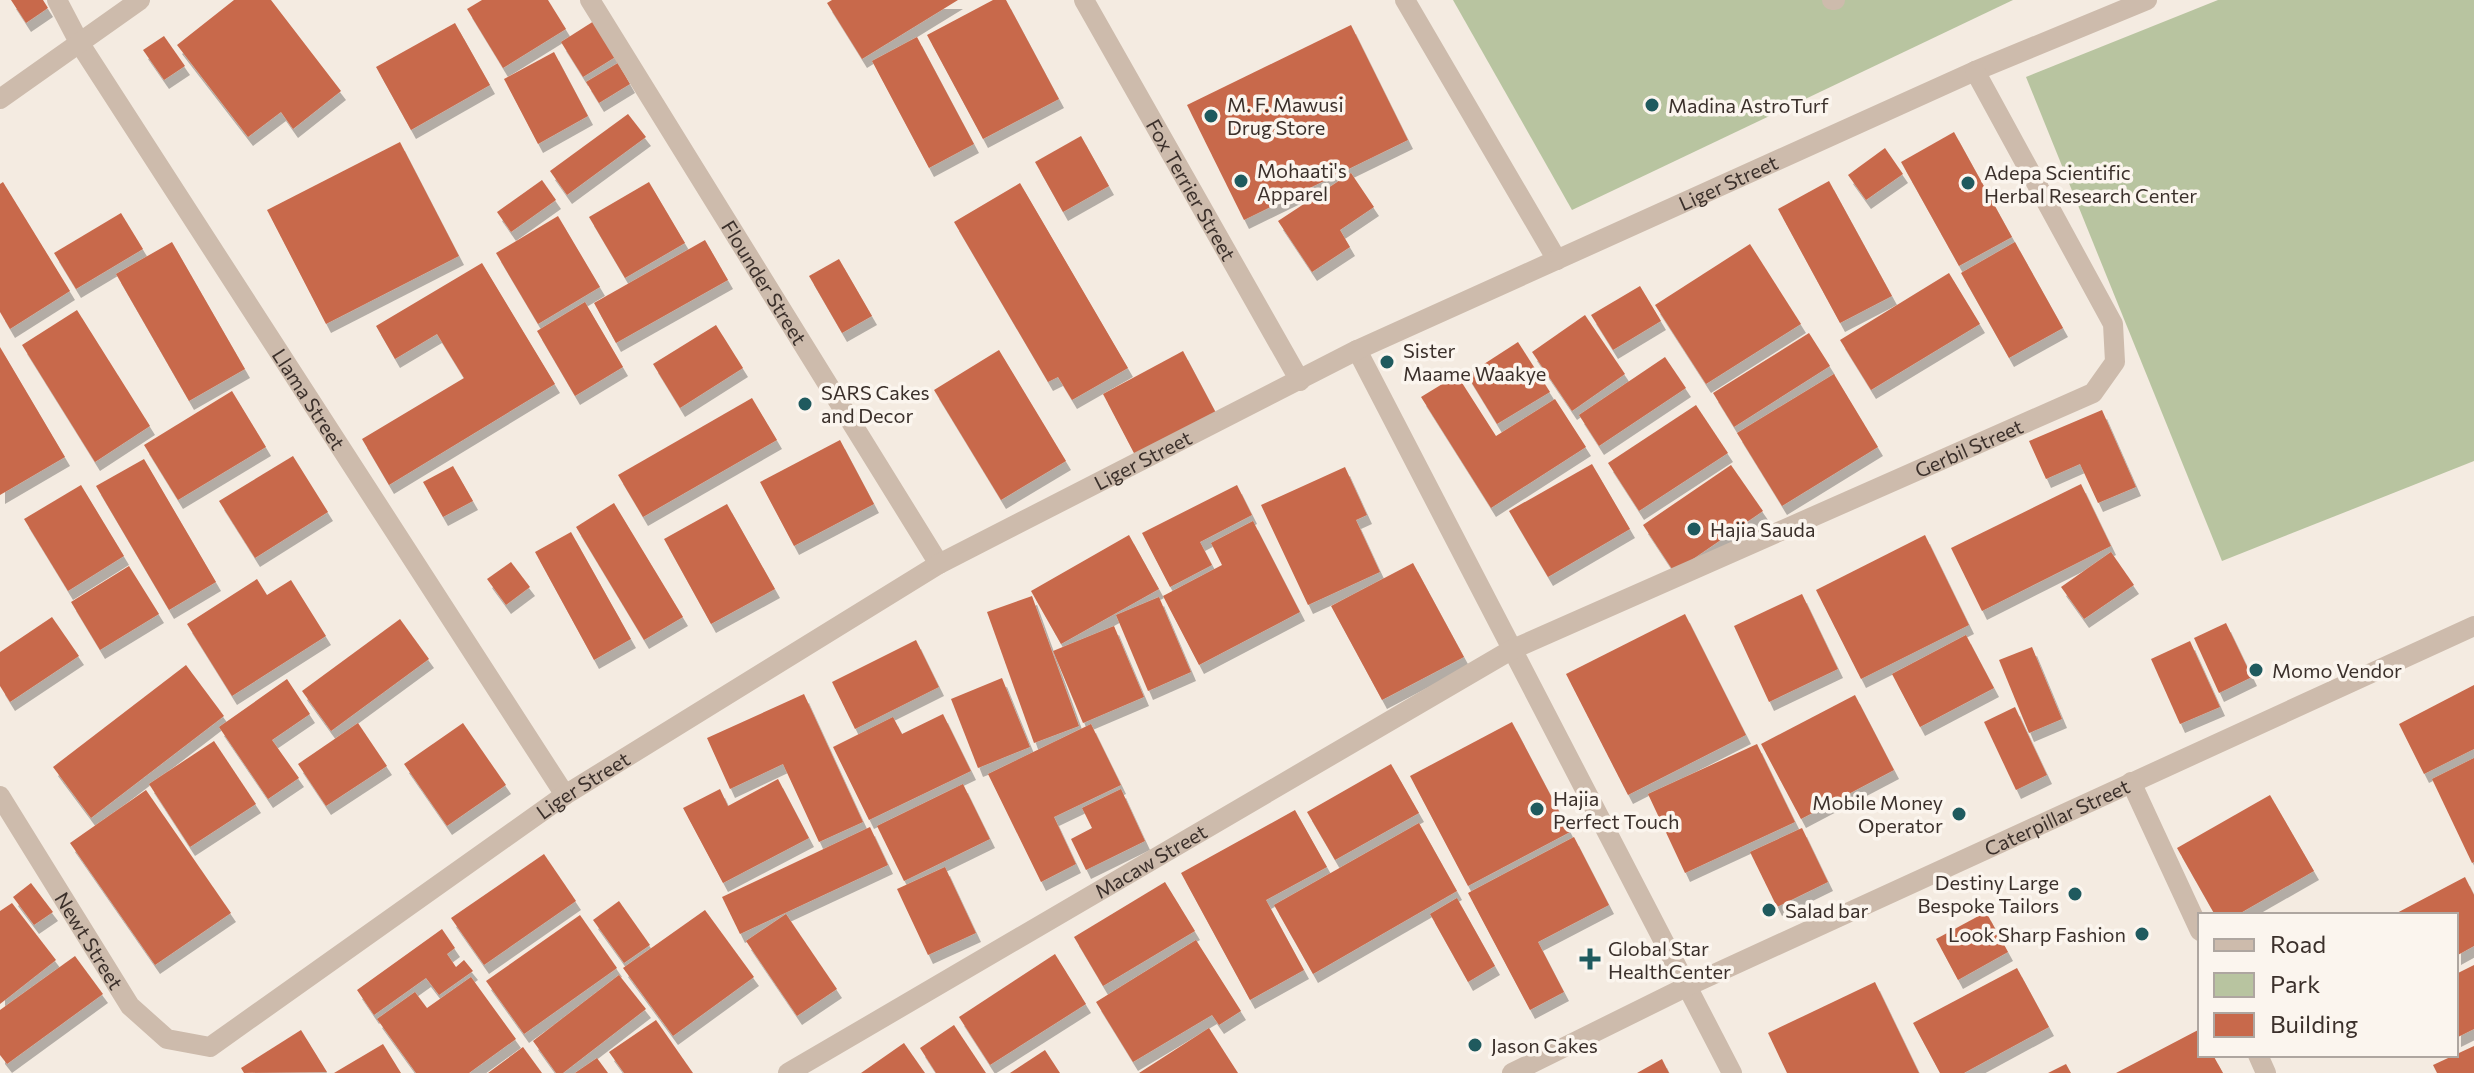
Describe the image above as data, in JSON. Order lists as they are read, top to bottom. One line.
{"streets":{"street":["Liger Street","Fox Terrier Street","Flounder Street","Llama Street","Gerbil Street","Caterpillar Street","Macaw Street","Newt Street"]},"crossings":[["Liger Street","Fox Terrier Street"],["Liger Street","Flounder Street"],["Liger Street","Llama Street"],["Liger Street","Gerbil Street"],["Liger Street","Newt Street"],["Gerbil Street","Macaw Street"]],"places":{"other":["Madina AstroTurf","M. F. Mawusi Drug Store","Mohaati's Apparel","Adepa Scientific Herbal Research Center","Sister Maame Waakye","SARS Cakes and Decor","Hajia Sauda","Momo Vendor","Hajia Perfect Touch","Mobile Money Operator","Destiny Large Bespoke Tailors","Salad bar","Look Sharp Fashion","Jason Cakes"],"health":["Global Star HealthCenter"]},"legend":["Road","Park","Building"]}
